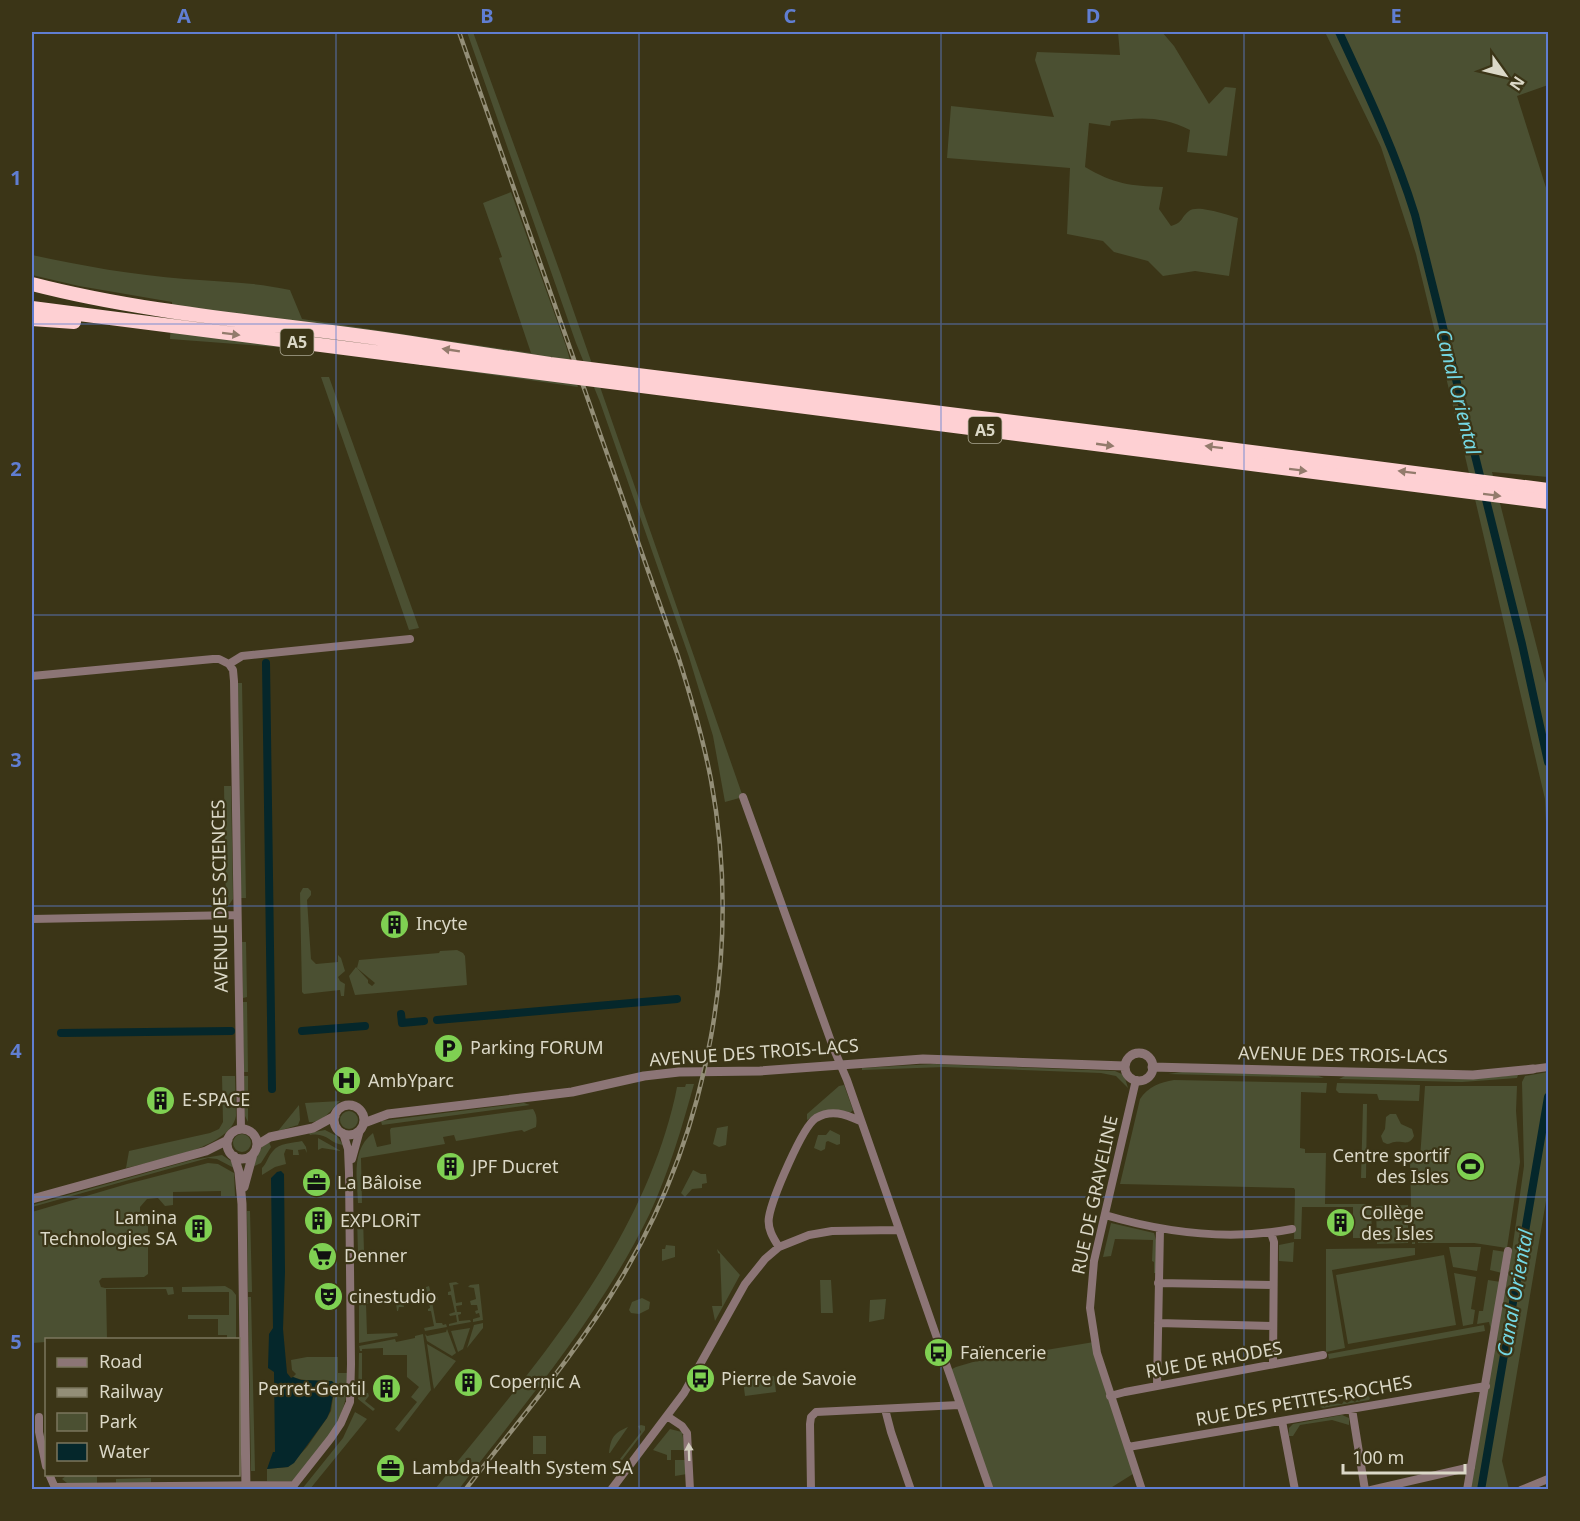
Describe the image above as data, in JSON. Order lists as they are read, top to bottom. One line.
{"streets":{"highway":["A5"],"street":["AVENUE DES SCIENCES","AVENUE DES TROIS-LACS","RUE DE GRAVELINE","RUE DE RHODES","RUE DES PETITES-ROCHES"]},"crossings":[["AVENUE DES TROIS-LACS","RUE DE GRAVELINE"],["RUE DE GRAVELINE","RUE DE RHODES"],["RUE DE GRAVELINE","RUE DES PETITES-ROCHES"]],"water":["Canal Oriental"],"places":{"building":["Incyte","E-SPACE","JPF Ducret","EXPLORiT","Collège des Isles","Lamina Technologies SA","Copernic A","Perret-Gentil"],"parking":["Parking FORUM"],"hospital":["AmbYparc"],"sports":["Centre sportif des Isles"],"office":["La Bâloise","Lambda Health System SA"],"supermarket":["Denner"],"theatre":["cinestudio"],"bus stop":["Faïencerie","Pierre de Savoie"]},"legend":["Road","Railway","Park","Water"],"scale_bar":"100 m","north":"bottom right","grid":{"columns":["A","B","C","D","E"],"rows":["1","2","3","4","5"]}}
